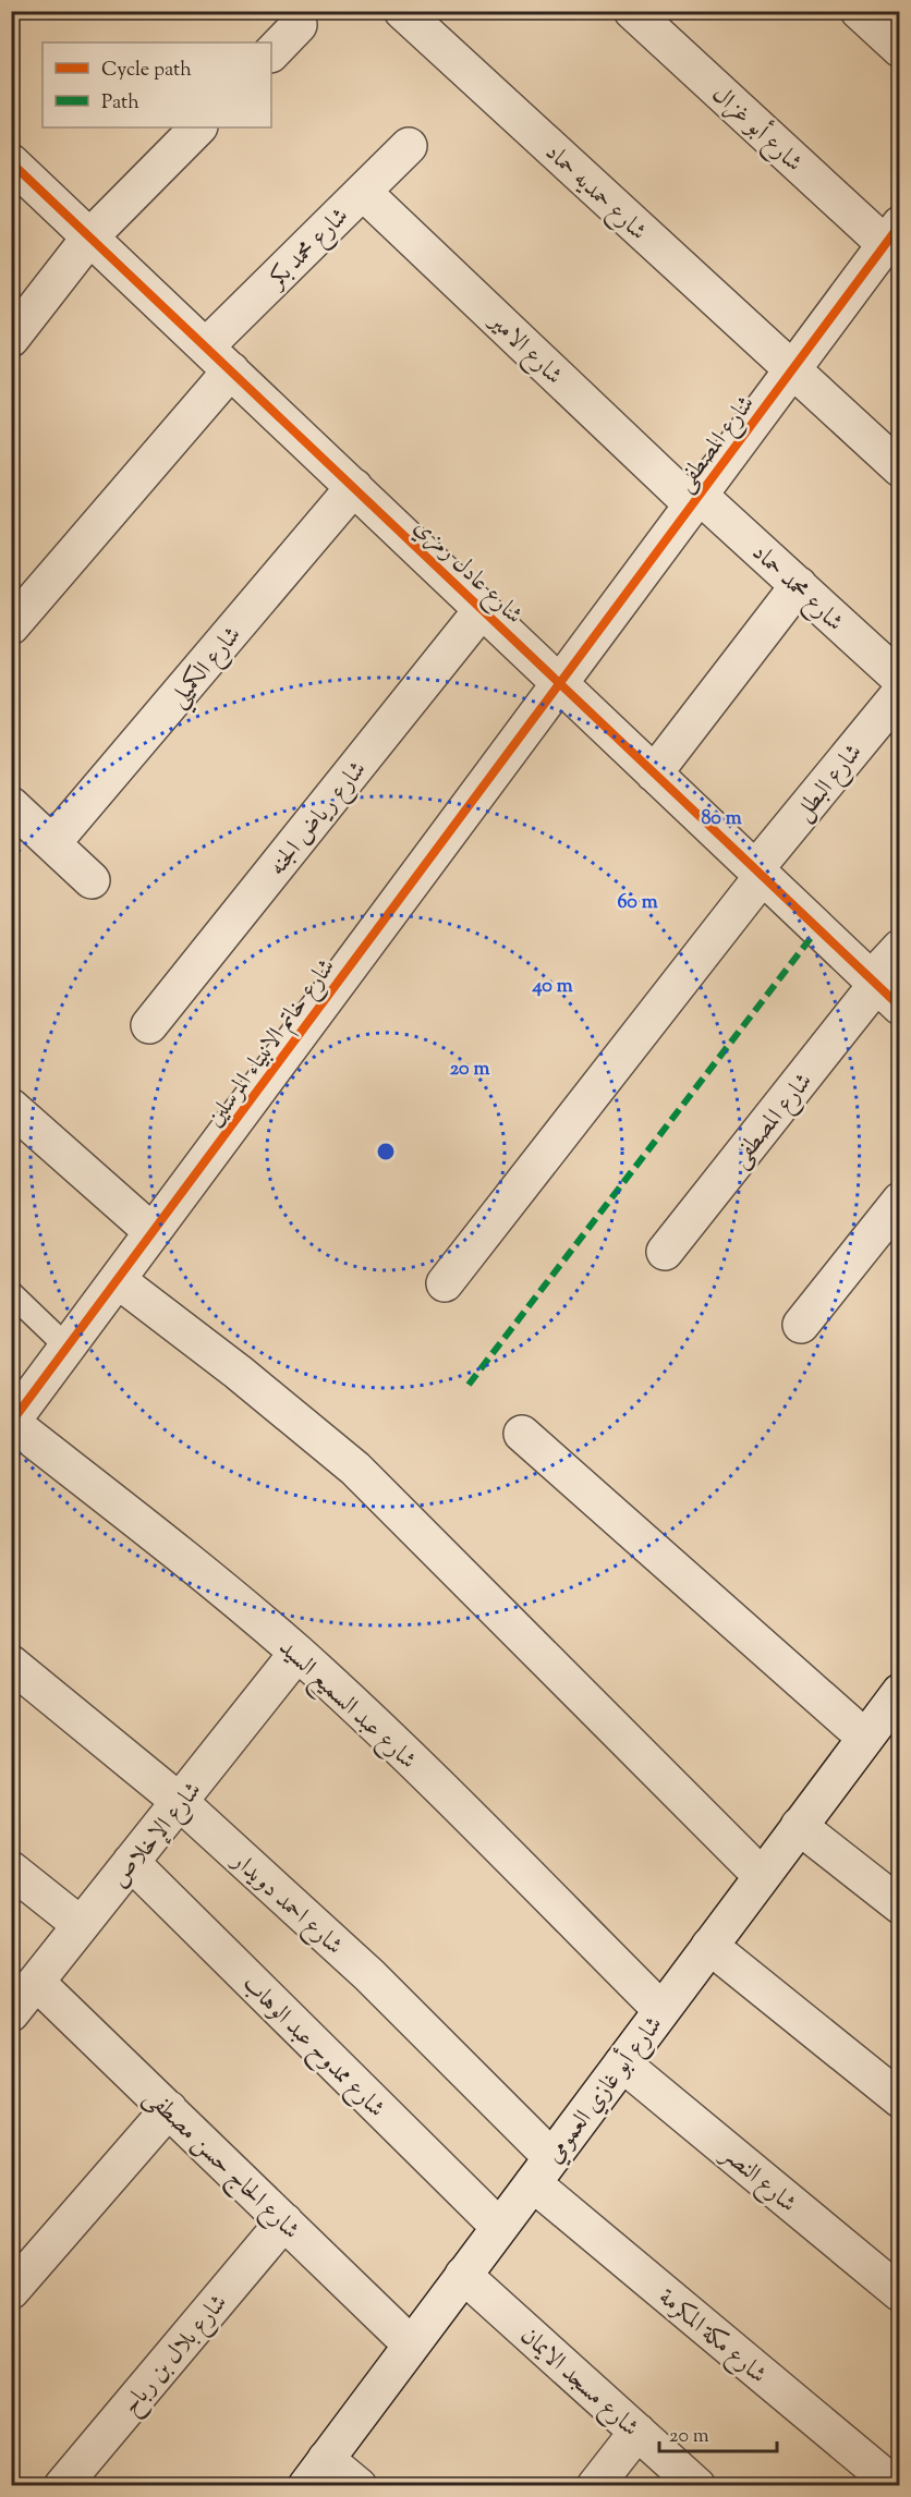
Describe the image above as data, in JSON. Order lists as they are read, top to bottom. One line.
{"streets":{"street":["شارع أبو غزال","شارع حمديه حماد","شارع محمد بكر","شارع الامير","شارع المصطفى","شارع عادل رمزي","شارع محمد حماد","شارع الكميلي","شارع البطل","شارع رياض الجنه","شارع خاتم الانبياء المرسلين","شارع عبد السميع السيد","شارع الإخلاص","شارع احمد دويدار","شارع ممدوح عبد الوهاب","شارع أبو غازي العمومي","شارع الحاج حسن مصطفى","شارع النصر","شارع مكة المكرمة","شارع بلال بن رباح","شارع مسجد الايمان"]},"crossings":[["شارع أبو غزال","شارع المصطفى"],["شارع حمديه حماد","شارع المصطفى"],["شارع محمد بكر","شارع الامير"],["شارع محمد بكر","شارع عادل رمزي"],["شارع الامير","شارع المصطفى"],["شارع الامير","شارع محمد حماد"],["شارع المصطفى","شارع عادل رمزي"],["شارع المصطفى","شارع محمد حماد"],["شارع المصطفى","شارع خاتم الانبياء المرسلين"],["شارع عادل رمزي","شارع الكميلي"],["شارع عادل رمزي","شارع البطل"],["شارع عادل رمزي","شارع رياض الجنه"],["شارع عادل رمزي","شارع خاتم الانبياء المرسلين"],["شارع خاتم الانبياء المرسلين","شارع عبد السميع السيد"],["شارع عبد السميع السيد","شارع الإخلاص"],["شارع عبد السميع السيد","شارع أبو غازي العمومي"],["شارع الإخلاص","شارع احمد دويدار"],["شارع الإخلاص","شارع ممدوح عبد الوهاب"],["شارع الإخلاص","شارع الحاج حسن مصطفى"],["شارع احمد دويدار","شارع أبو غازي العمومي"],["شارع احمد دويدار","شارع مكة المكرمة"],["شارع ممدوح عبد الوهاب","شارع أبو غازي العمومي"],["شارع أبو غازي العمومي","شارع الحاج حسن مصطفى"],["شارع أبو غازي العمومي","شارع النصر"],["شارع أبو غازي العمومي","شارع مكة المكرمة"],["شارع أبو غازي العمومي","شارع مسجد الايمان"],["شارع الحاج حسن مصطفى","شارع بلال بن رباح"]],"legend":["Cycle path","Path"],"scale_bar":"20 m","rings":["80 m","60 m","40 m","20 m"]}
